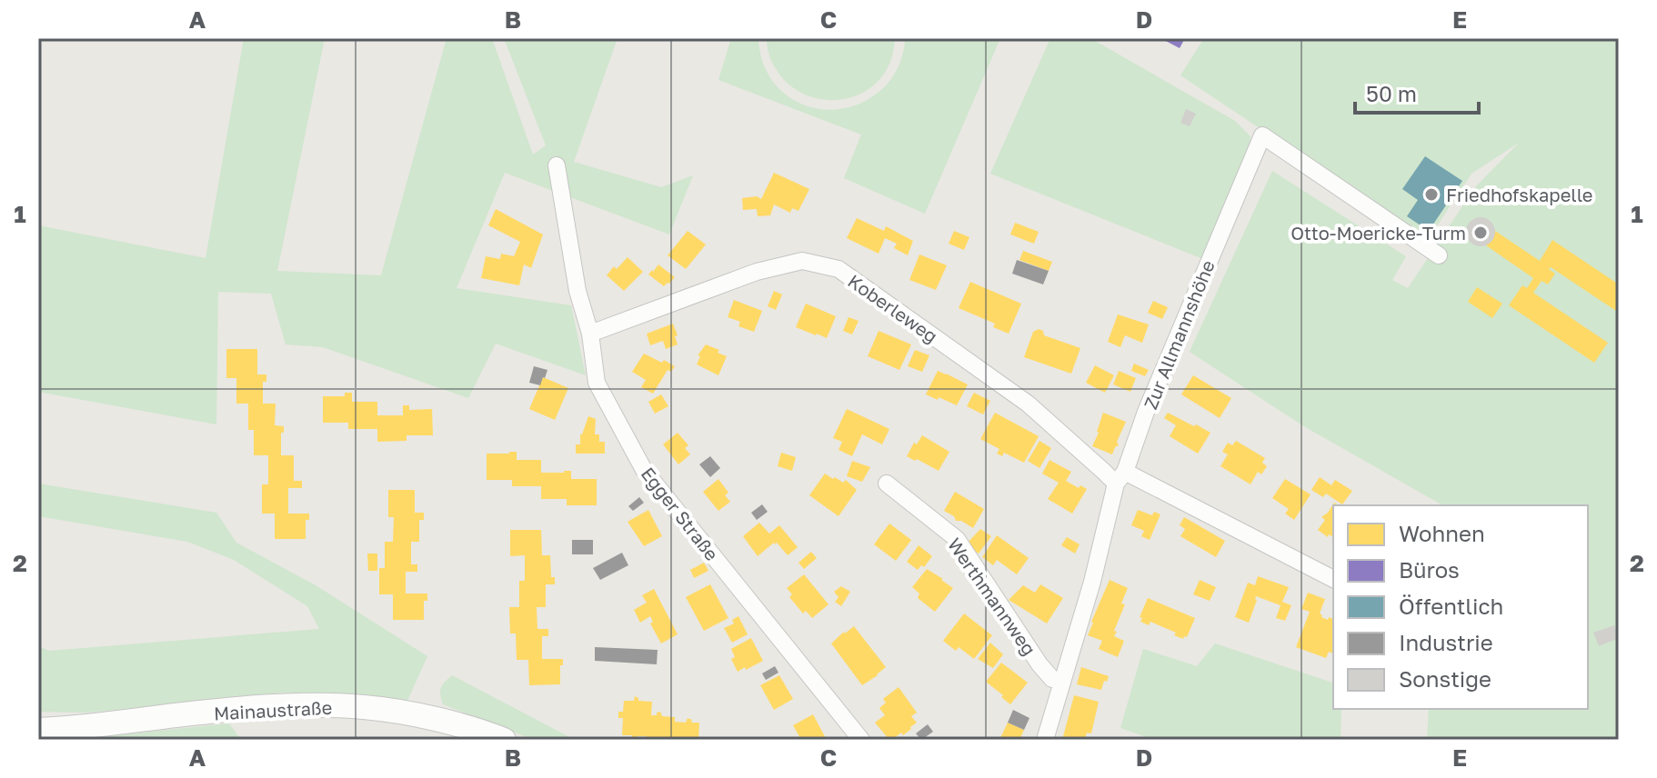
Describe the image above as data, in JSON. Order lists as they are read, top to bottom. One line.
{"streets":{"main road":["Mainaustraße"],"street":["Koberleweg","Zur Allmannshöhe","Egger Straße","Werthmannweg"]},"crossings":[["Koberleweg","Zur Allmannshöhe"],["Koberleweg","Egger Straße"],["Zur Allmannshöhe","Werthmannweg"]],"places":["Friedhofskapelle","Otto-Moericke-Turm"],"legend":["Wohnen","Büros","Öffentlich","Industrie","Sonstige"],"scale_bar":"50 m","grid":{"columns":["A","B","C","D","E"],"rows":["1","2"]}}
